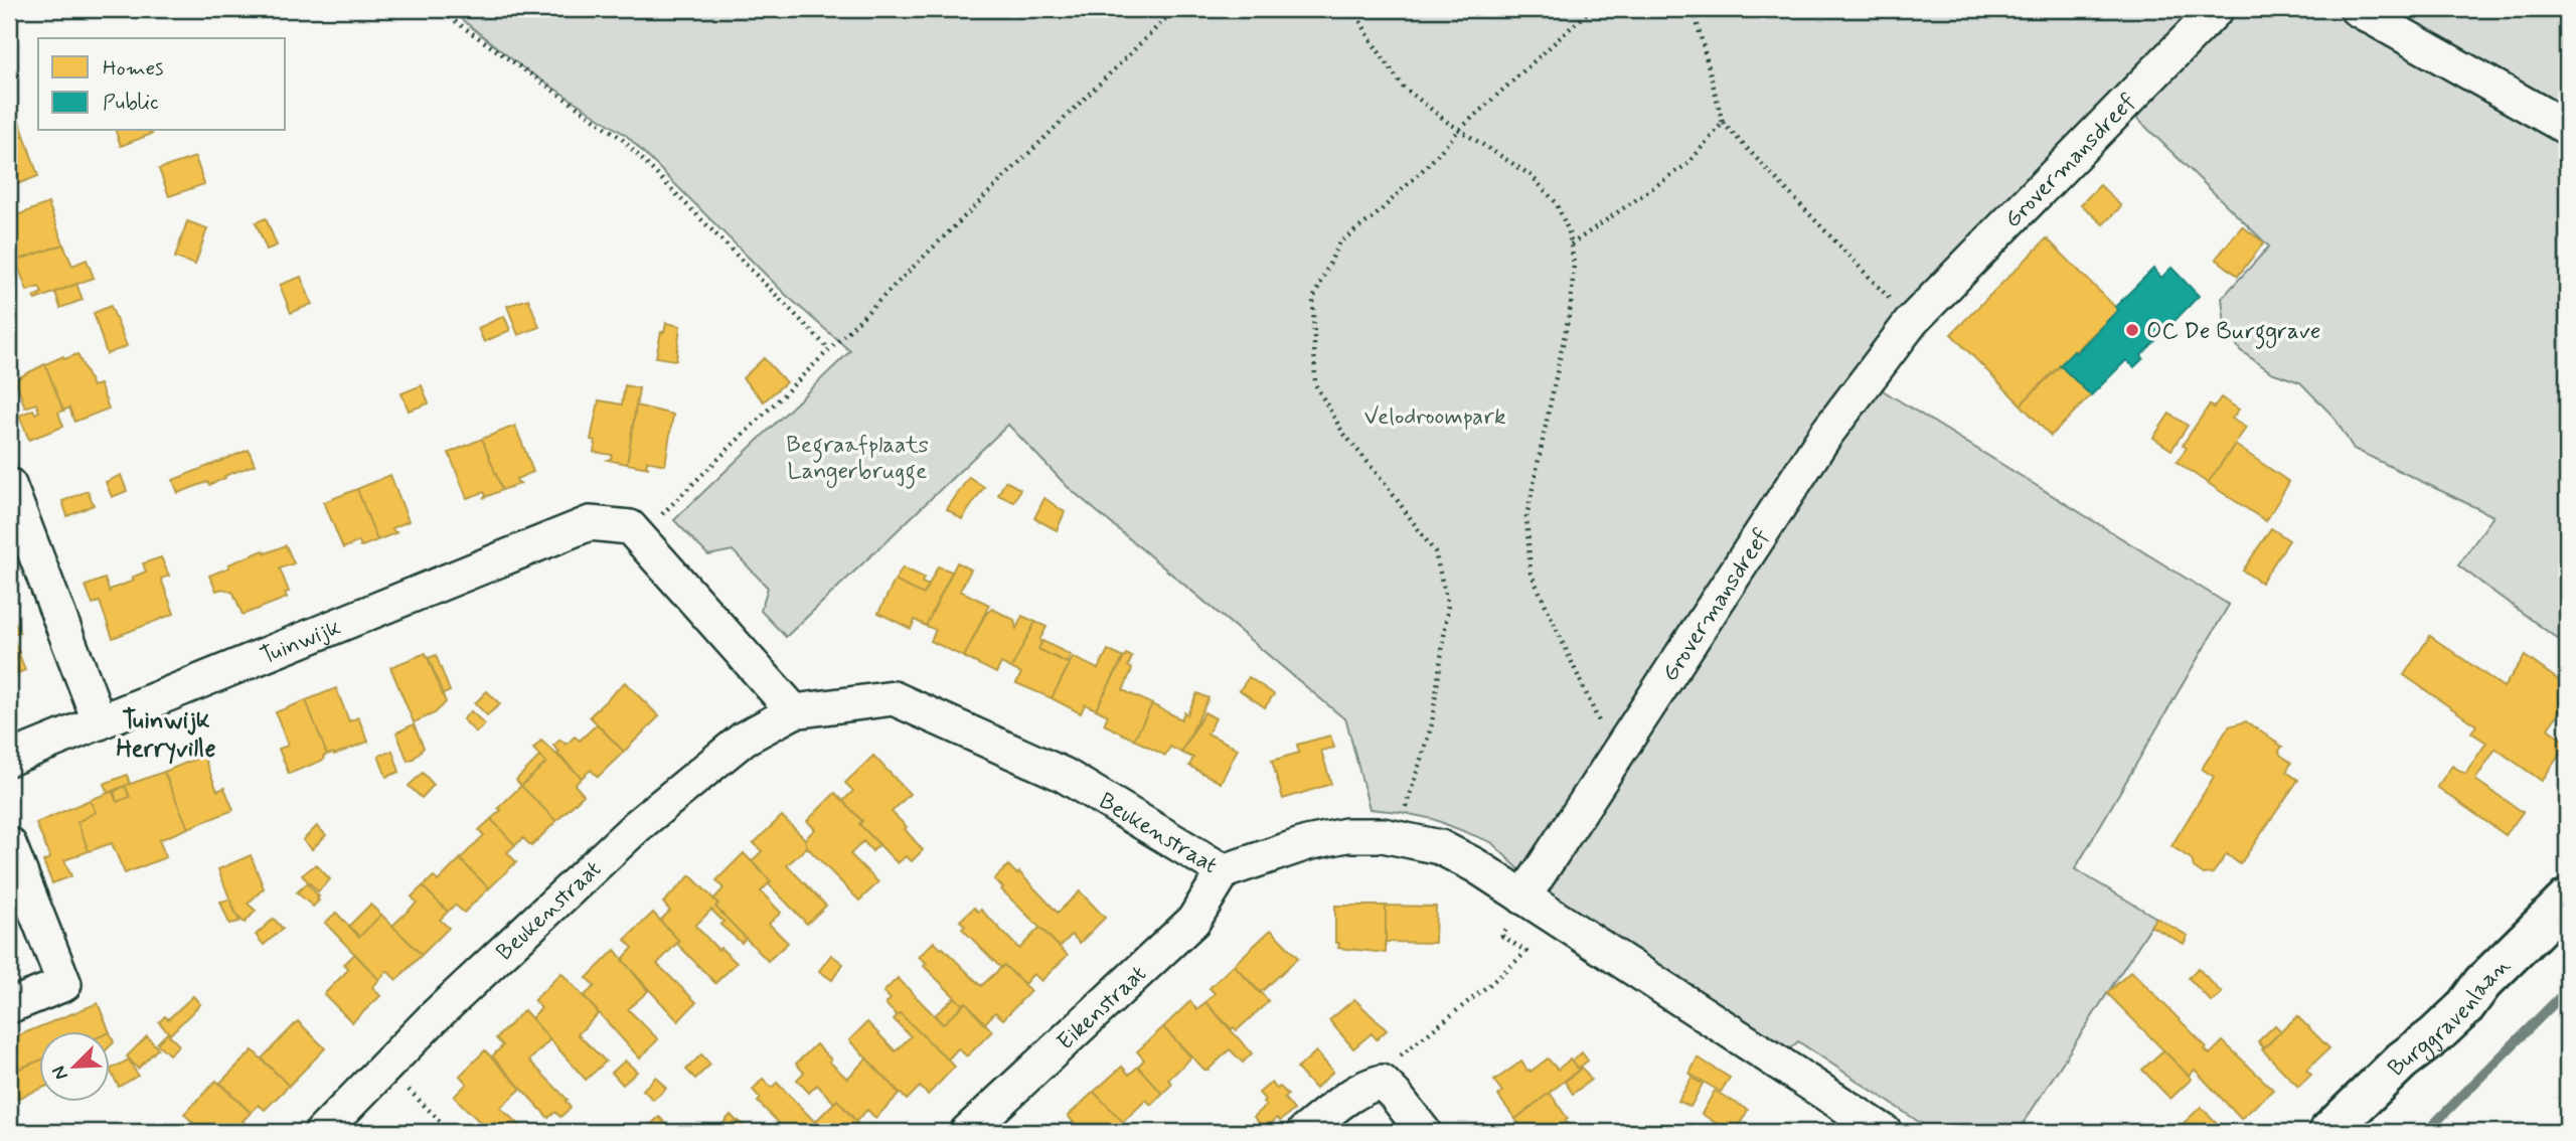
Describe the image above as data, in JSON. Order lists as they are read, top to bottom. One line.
{"streets":{"main road":["Burggravenlaan"],"street":["Grovermansdreef","Tuinwijk","Beukenstraat","Eikenstraat"]},"crossings":[["Grovermansdreef","Beukenstraat"],["Beukenstraat","Eikenstraat"]],"districts":["Tuinwijk Herryville"],"parks":["Velodroompark","Begraafplaats Langerbrugge"],"places":["OC De Burggrave"],"legend":["Homes","Public"],"north":"bottom left"}
